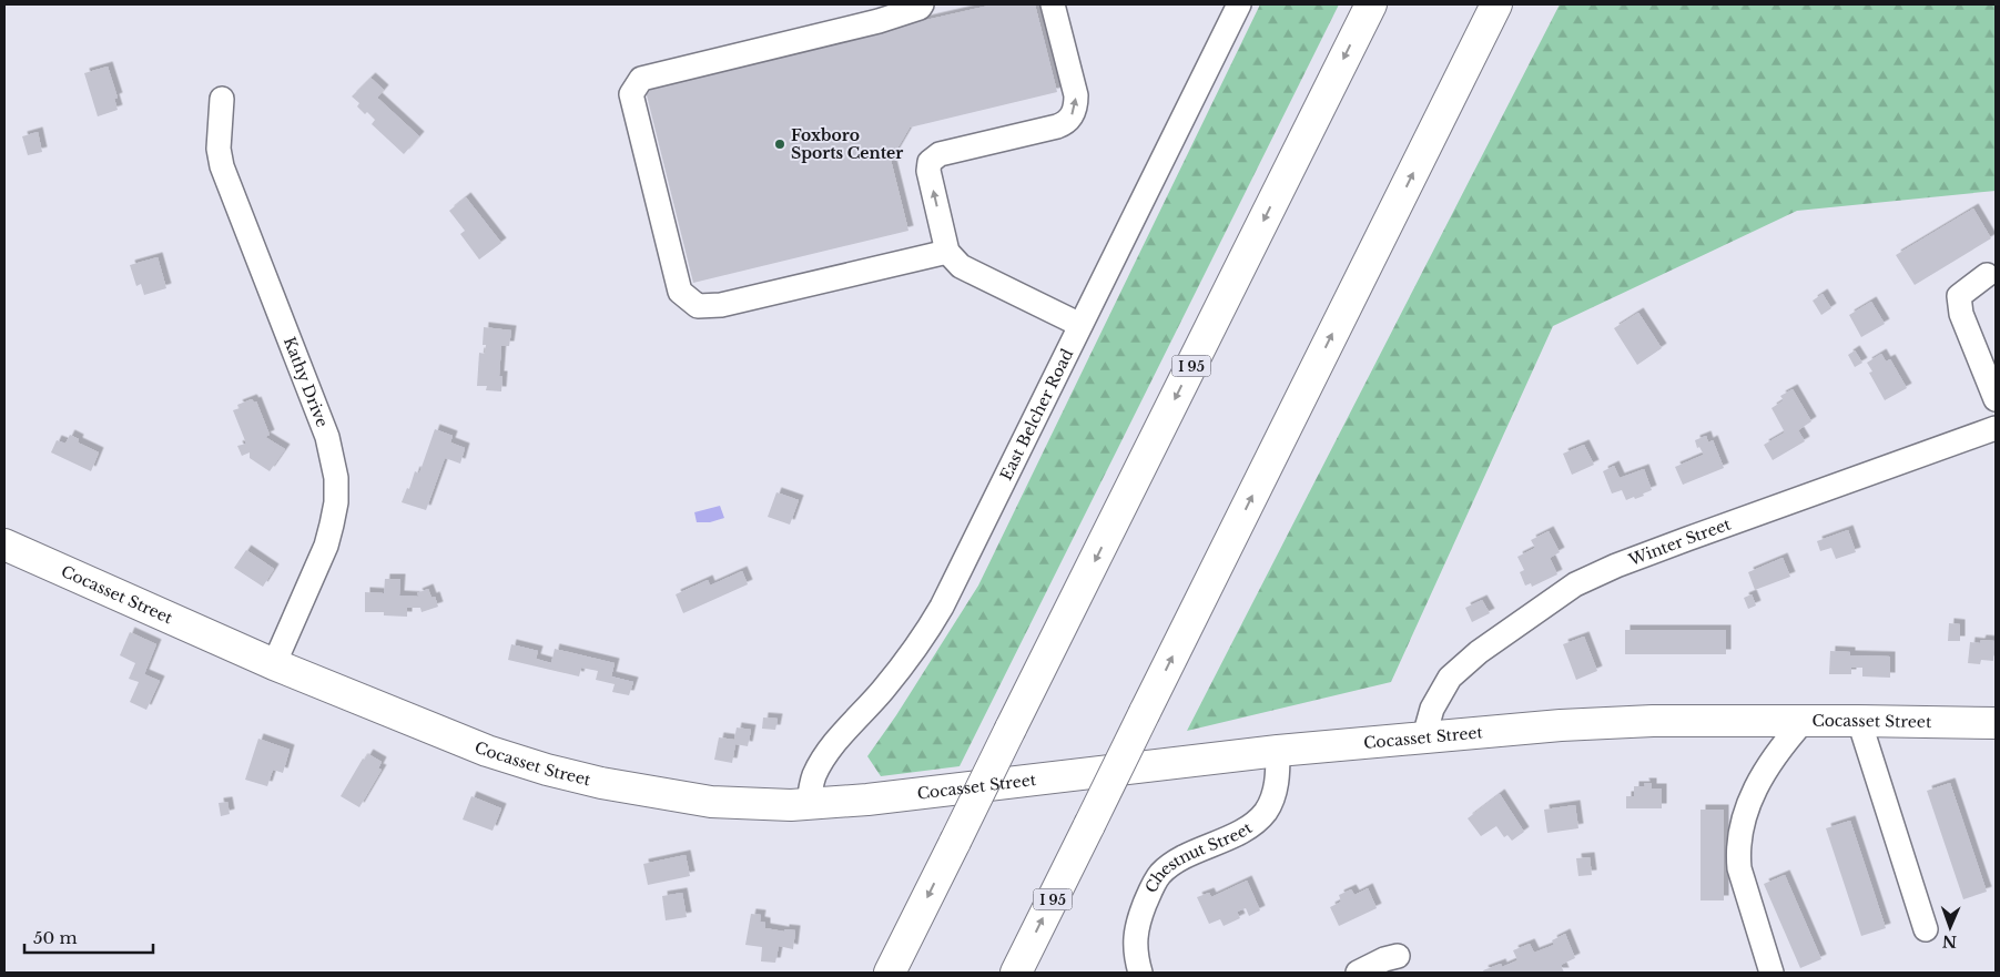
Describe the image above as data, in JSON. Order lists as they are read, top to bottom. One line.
{"streets":{"main road":["I 95","Cocasset Street"],"street":["Kathy Drive","East Belcher Road","Winter Street","Chestnut Street"]},"crossings":[["Kathy Drive","Cocasset Street"],["East Belcher Road","Cocasset Street"],["Winter Street","Cocasset Street"],["Cocasset Street","Chestnut Street"]],"places":["Foxboro Sports Center"],"scale_bar":"50 m","north":"bottom"}
